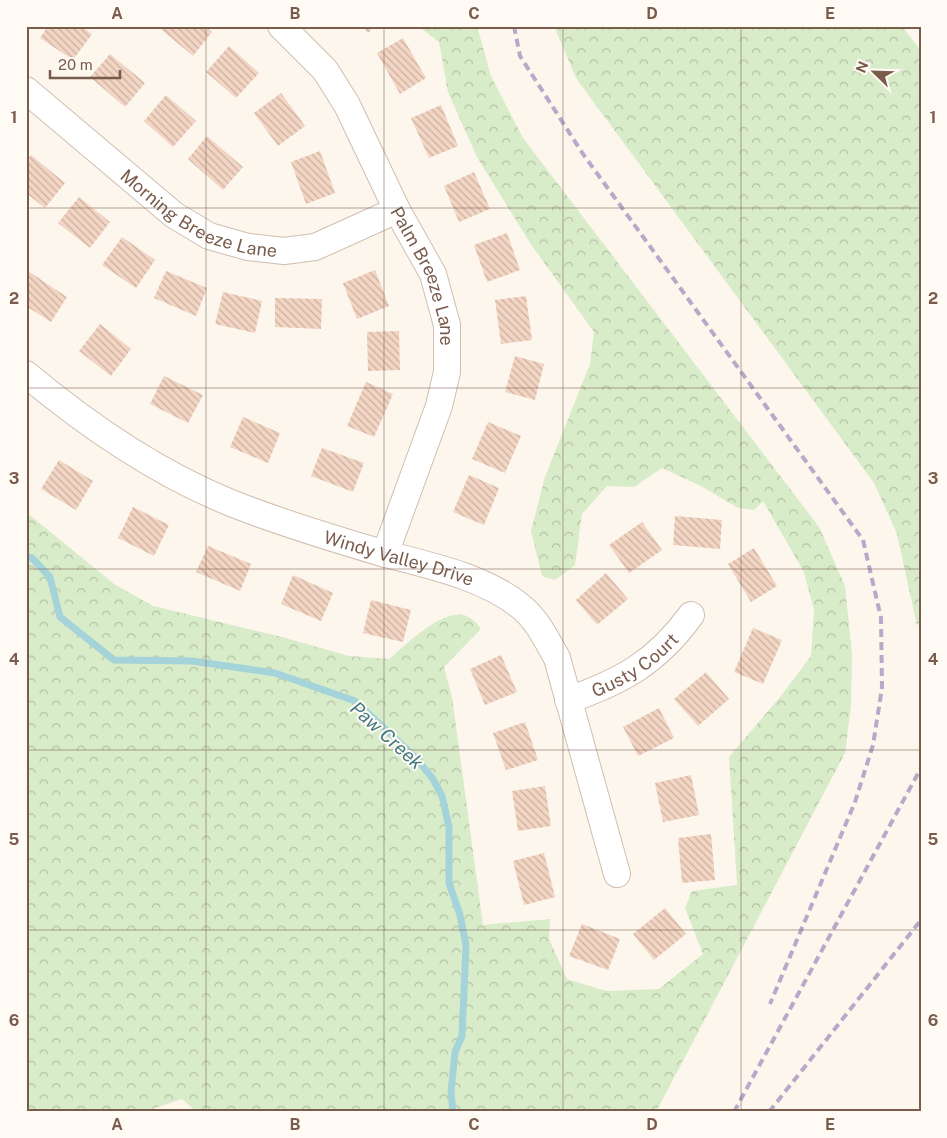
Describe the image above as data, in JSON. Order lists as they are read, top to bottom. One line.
{"streets":{"street":["Morning Breeze Lane","Palm Breeze Lane","Windy Valley Drive","Gusty Court"]},"crossings":[["Morning Breeze Lane","Palm Breeze Lane"],["Palm Breeze Lane","Windy Valley Drive"],["Windy Valley Drive","Gusty Court"]],"water":["Paw Creek"],"scale_bar":"20 m","north":"top left","grid":{"columns":["A","B","C","D","E"],"rows":["1","2","3","4","5","6"]}}
